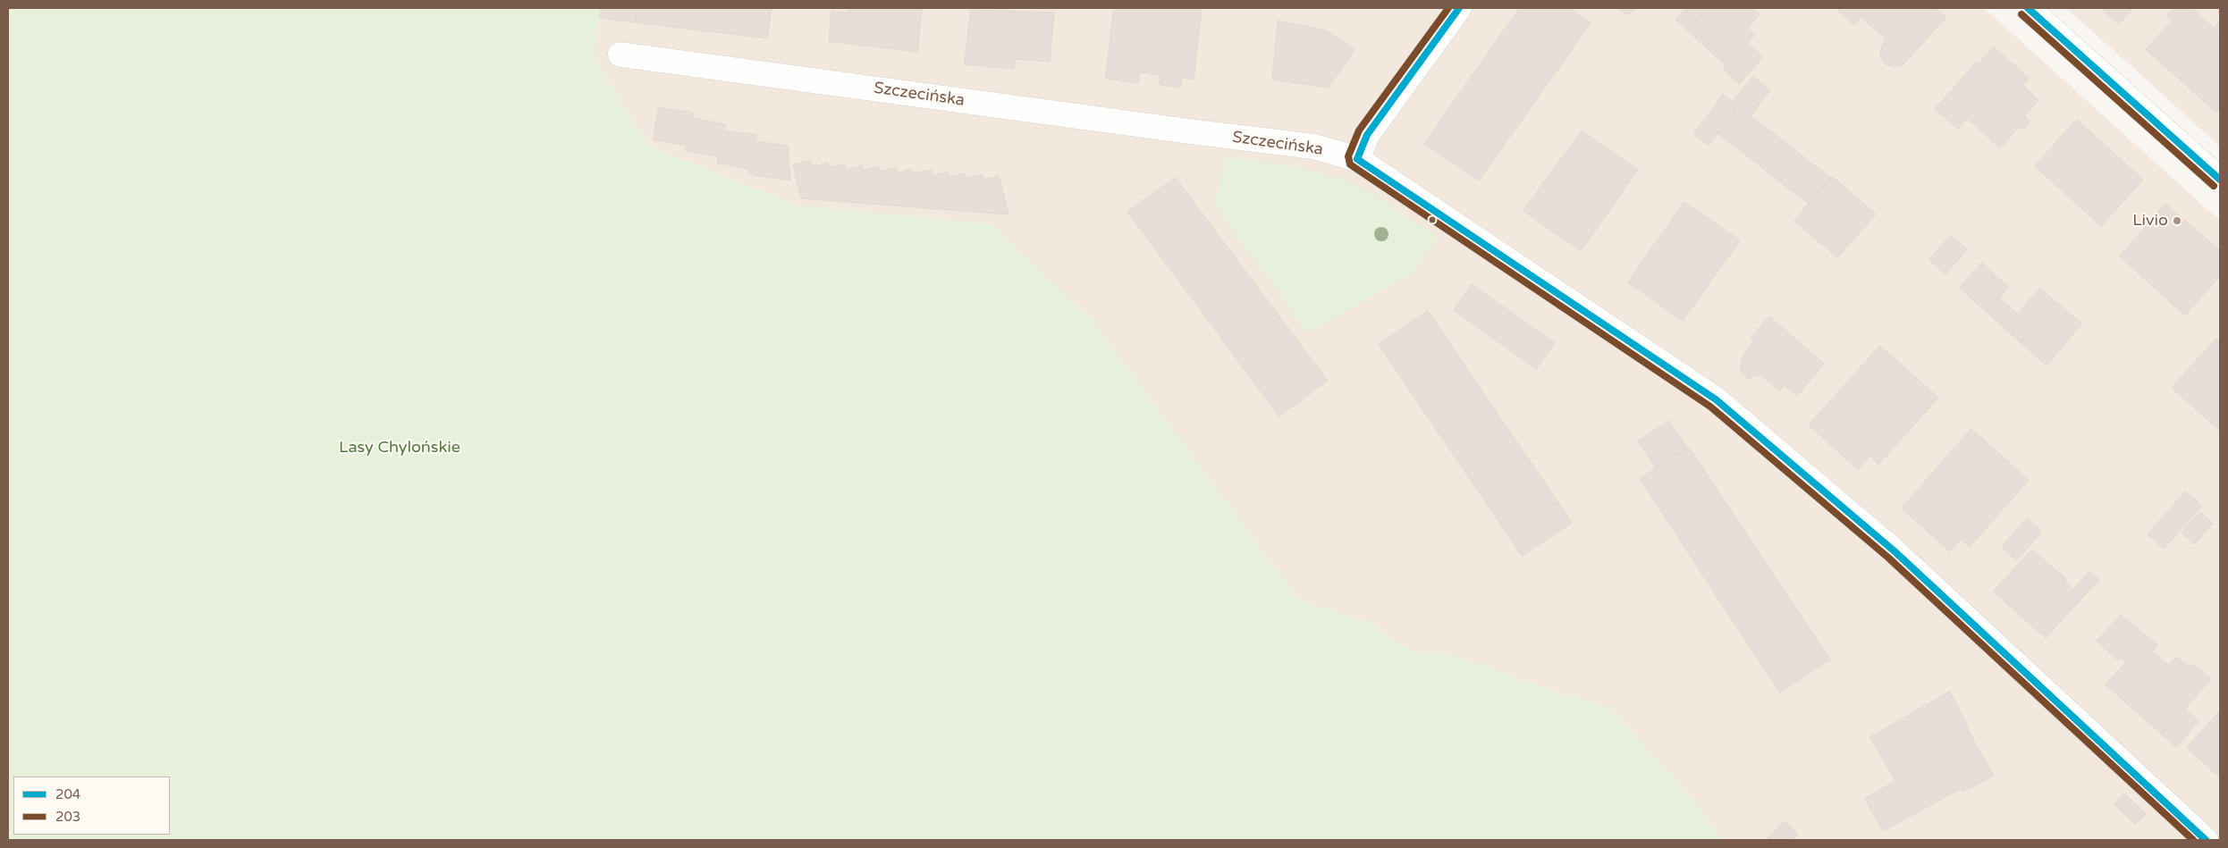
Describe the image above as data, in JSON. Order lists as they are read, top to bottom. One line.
{"streets":{"street":["Szczecińska"]},"parks":["Lasy Chylońskie"],"places":["Livio"],"lines":["transit line 204","transit line 203"],"legend":["204","203"]}
